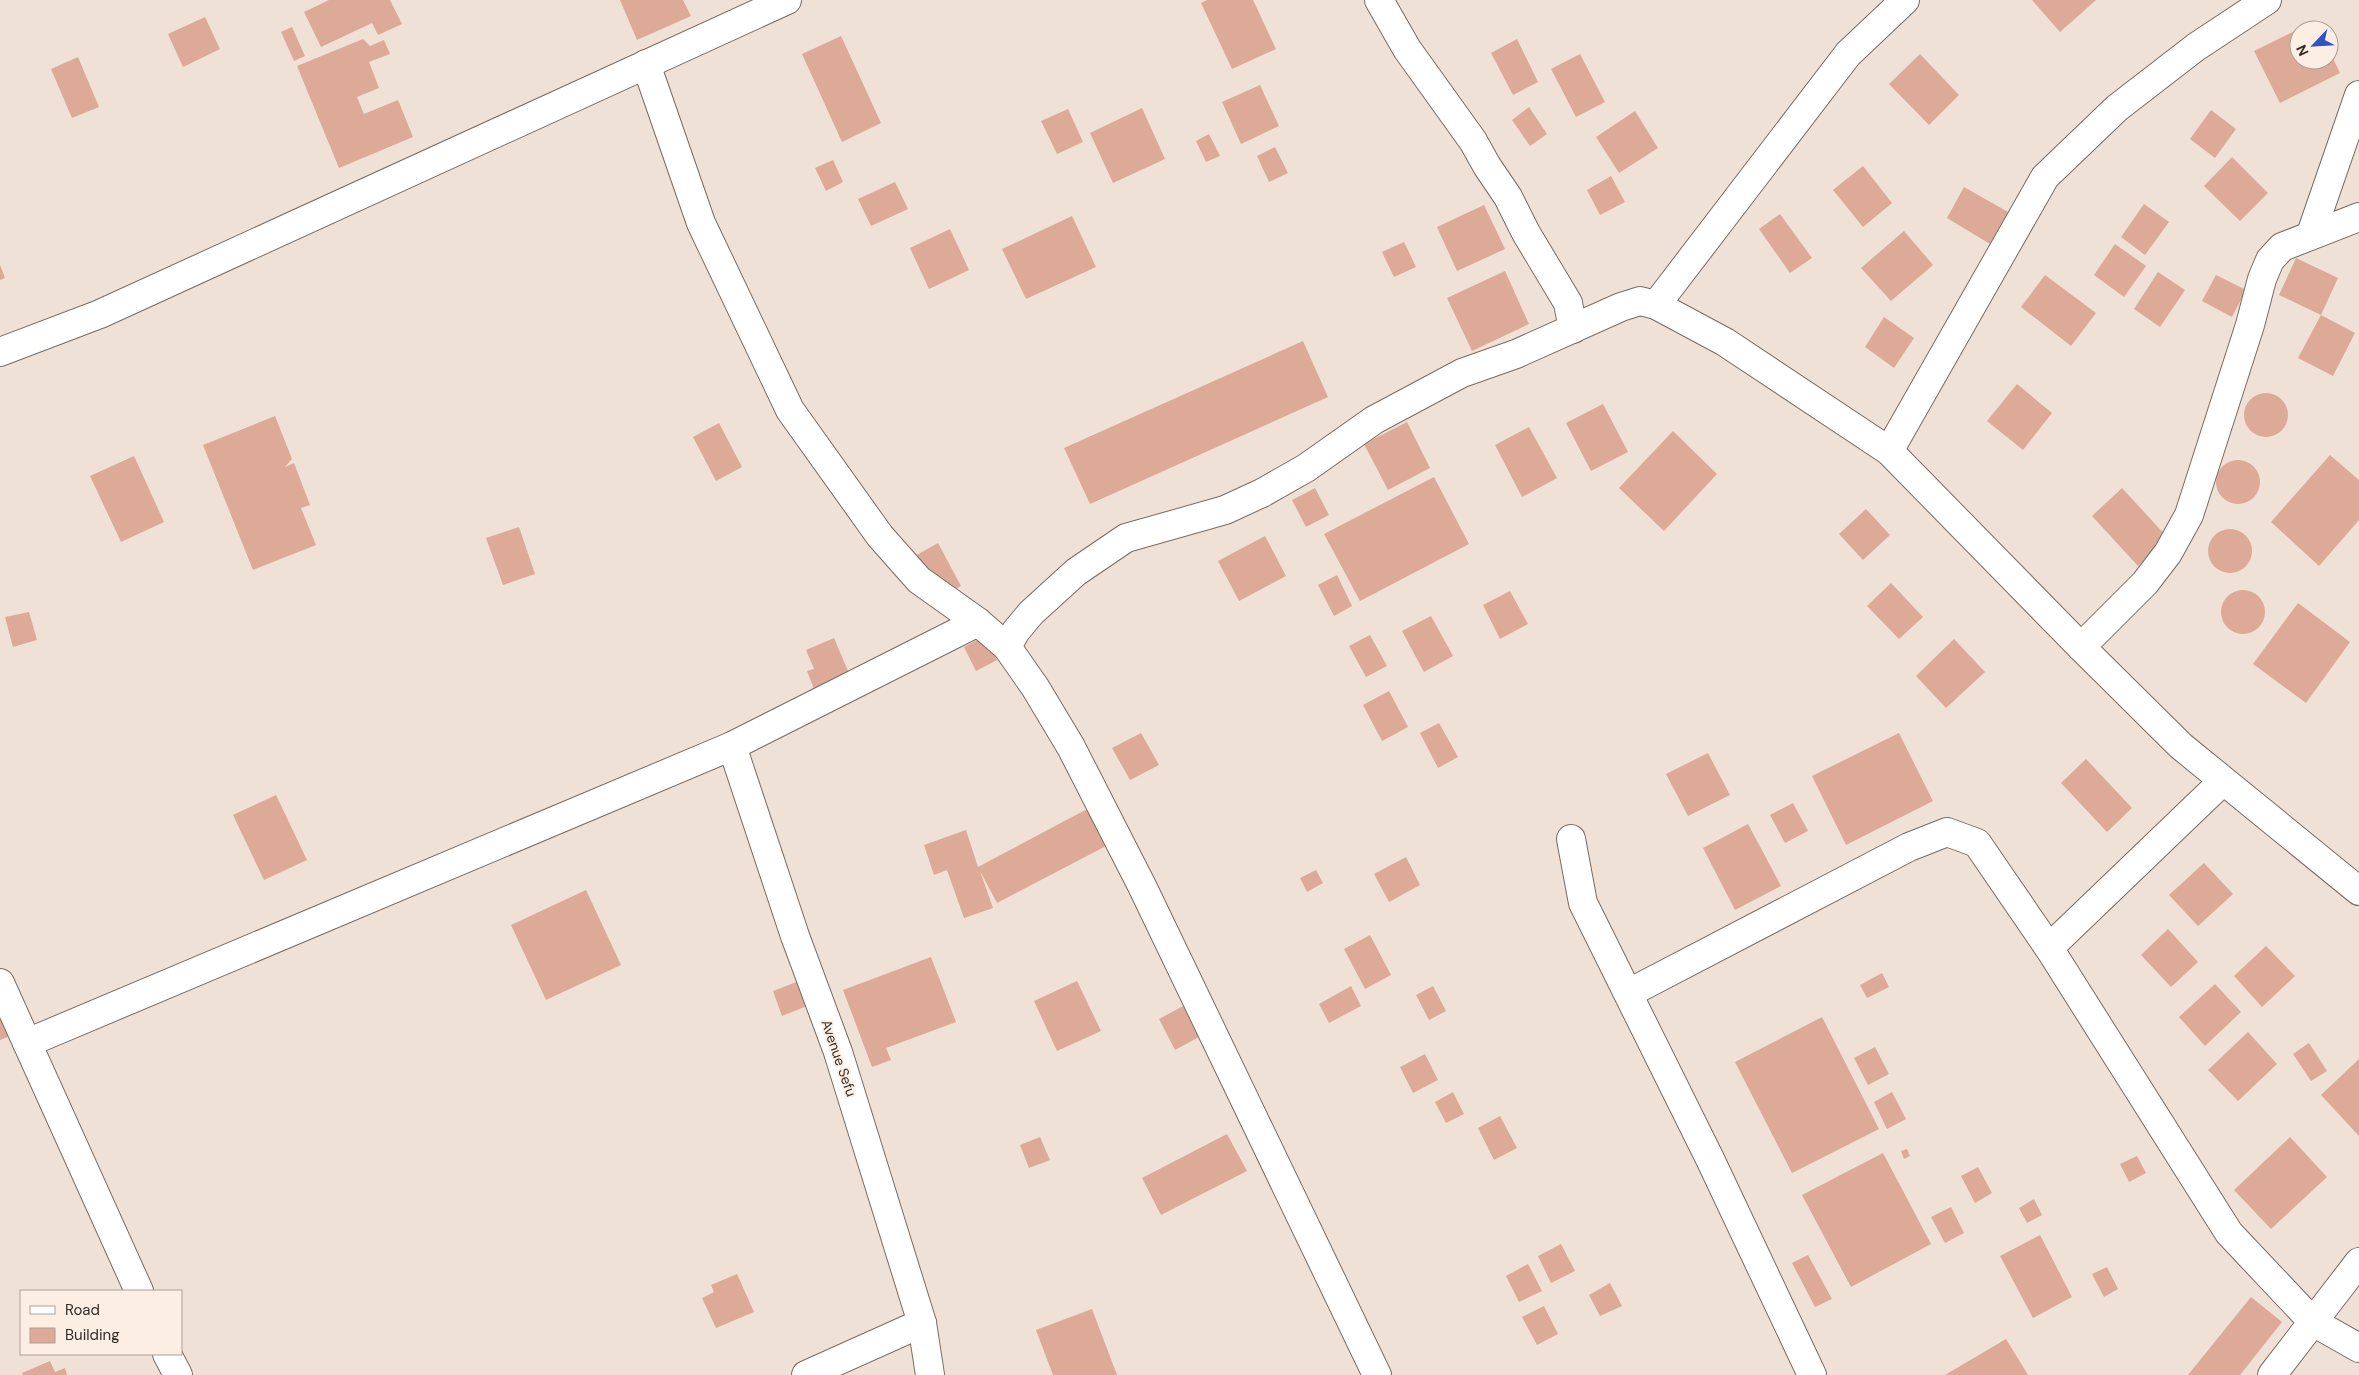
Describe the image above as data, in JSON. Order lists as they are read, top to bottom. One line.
{"streets":{"street":["Avenue Sefu"]},"legend":["Road","Building"],"north":"bottom left"}
